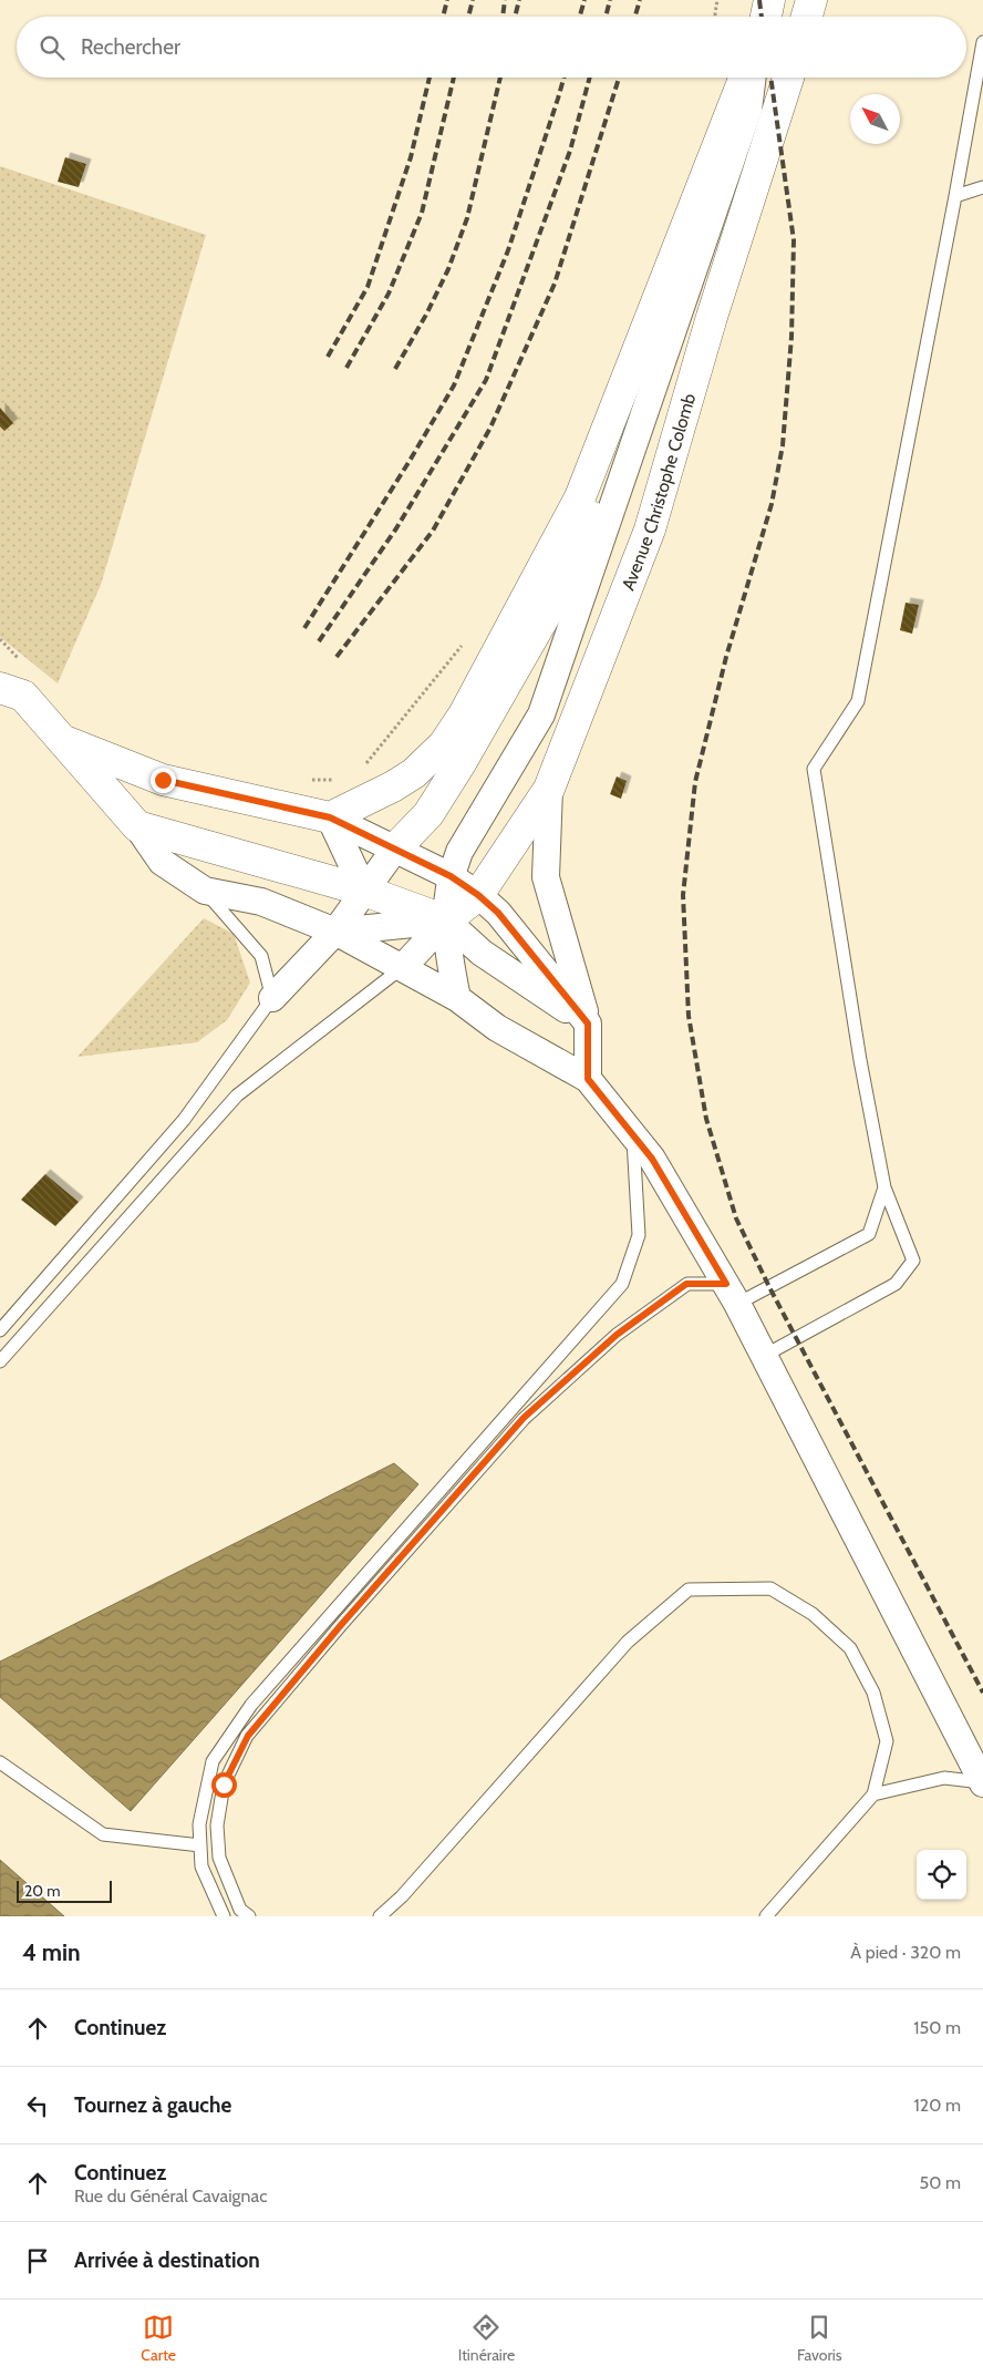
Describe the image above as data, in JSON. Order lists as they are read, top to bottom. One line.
{"streets":{"main road":["Avenue Christophe Colomb"]},"scale_bar":"20 m","north":"top left","page":{"search":"Rechercher","scale":"20 m","heading":["4 min","À pied · 320 m"],"list":[["Continuez","150 m"],["Tournez à gauche","120 m"],["Continuez","Rue du Général Cavaignac","50 m"],"Arrivée à destination"],"nav":["Carte","Itinéraire","Favoris"]}}
